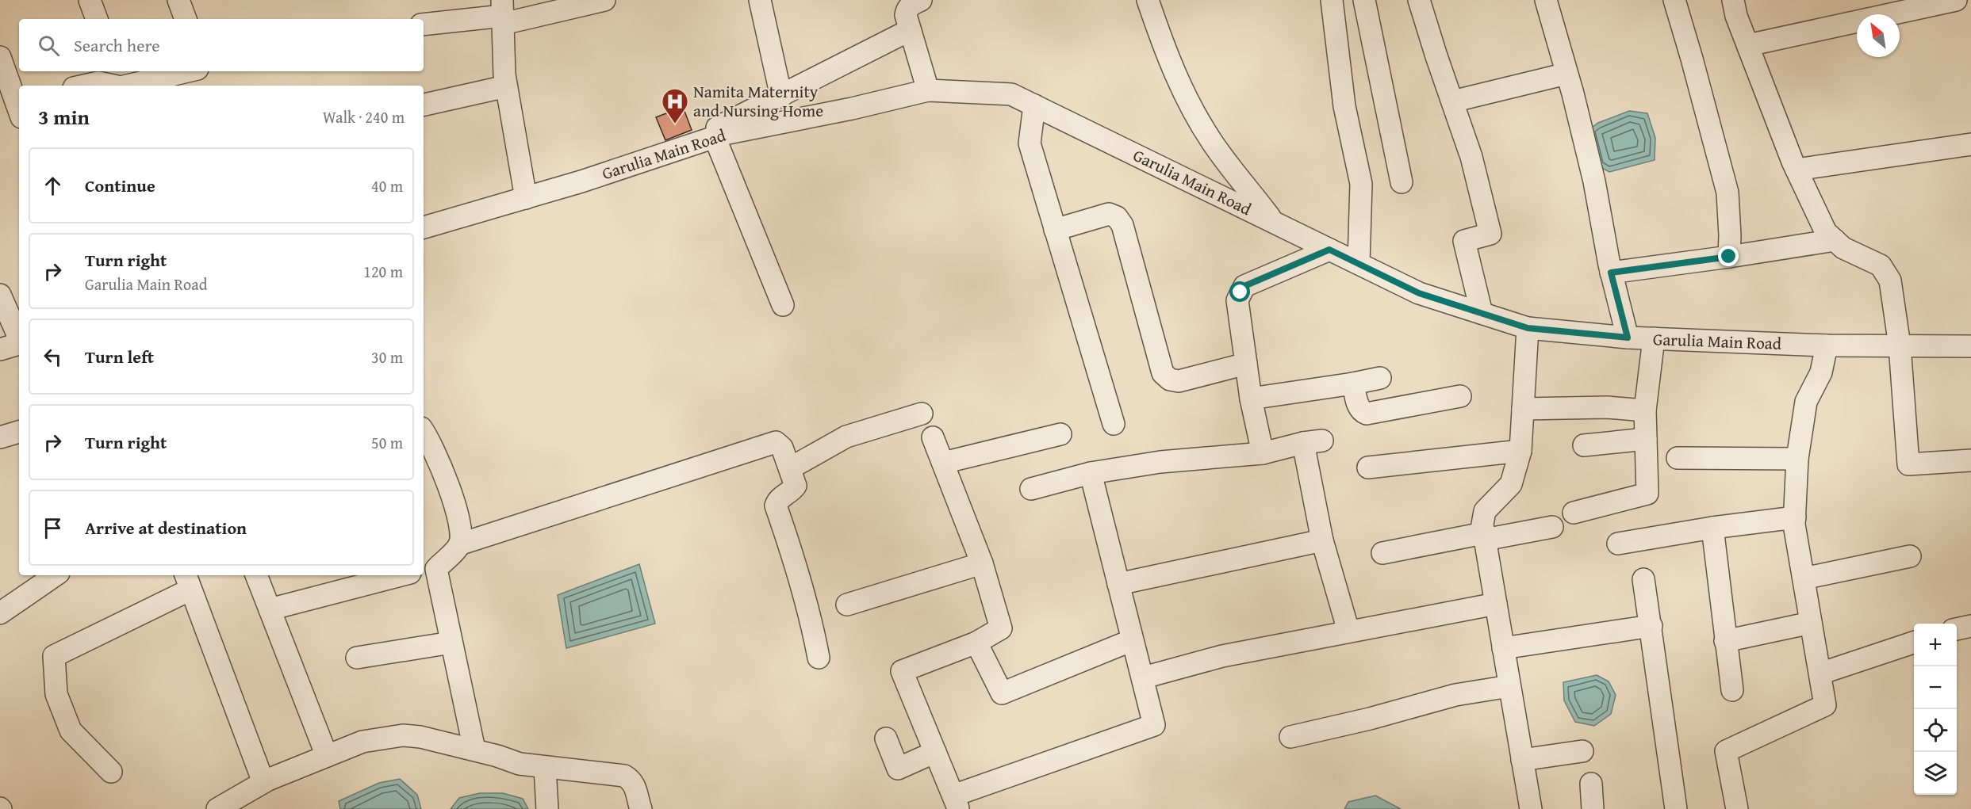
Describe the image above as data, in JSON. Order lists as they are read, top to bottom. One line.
{"streets":{"street":["Garulia Main Road"]},"places":{"hospital":["Namita Maternity and Nursing Home"]},"north":"top left","page":{"search":"Search here","heading":["3 min","Walk · 240 m"],"list":[["Continue","40 m"],["Turn right","Garulia Main Road","120 m"],["Turn left","30 m"],["Turn right","50 m"],"Arrive at destination"],"map_buttons":["+","−"]}}
